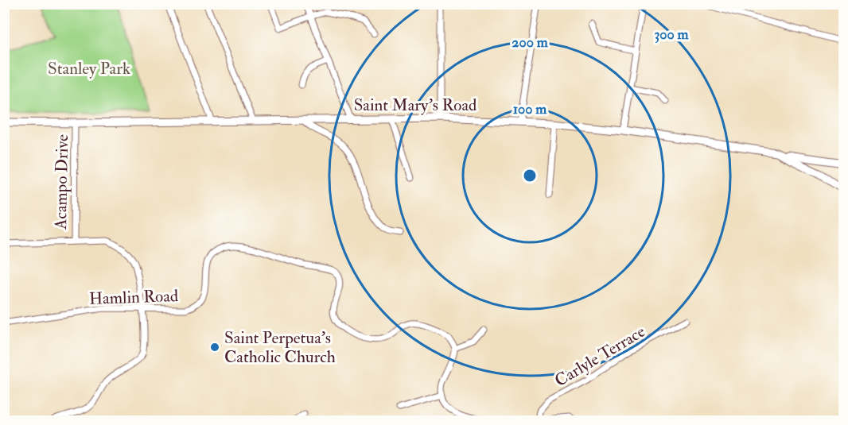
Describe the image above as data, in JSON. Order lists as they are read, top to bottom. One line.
{"streets":{"street":["Saint Mary's Road","Acampo Drive","Hamlin Road","Carlyle Terrace"]},"crossings":[["Saint Mary's Road","Acampo Drive"]],"parks":["Stanley Park"],"places":["Saint Perpetua's Catholic Church"],"rings":["300 m","200 m","100 m"]}
